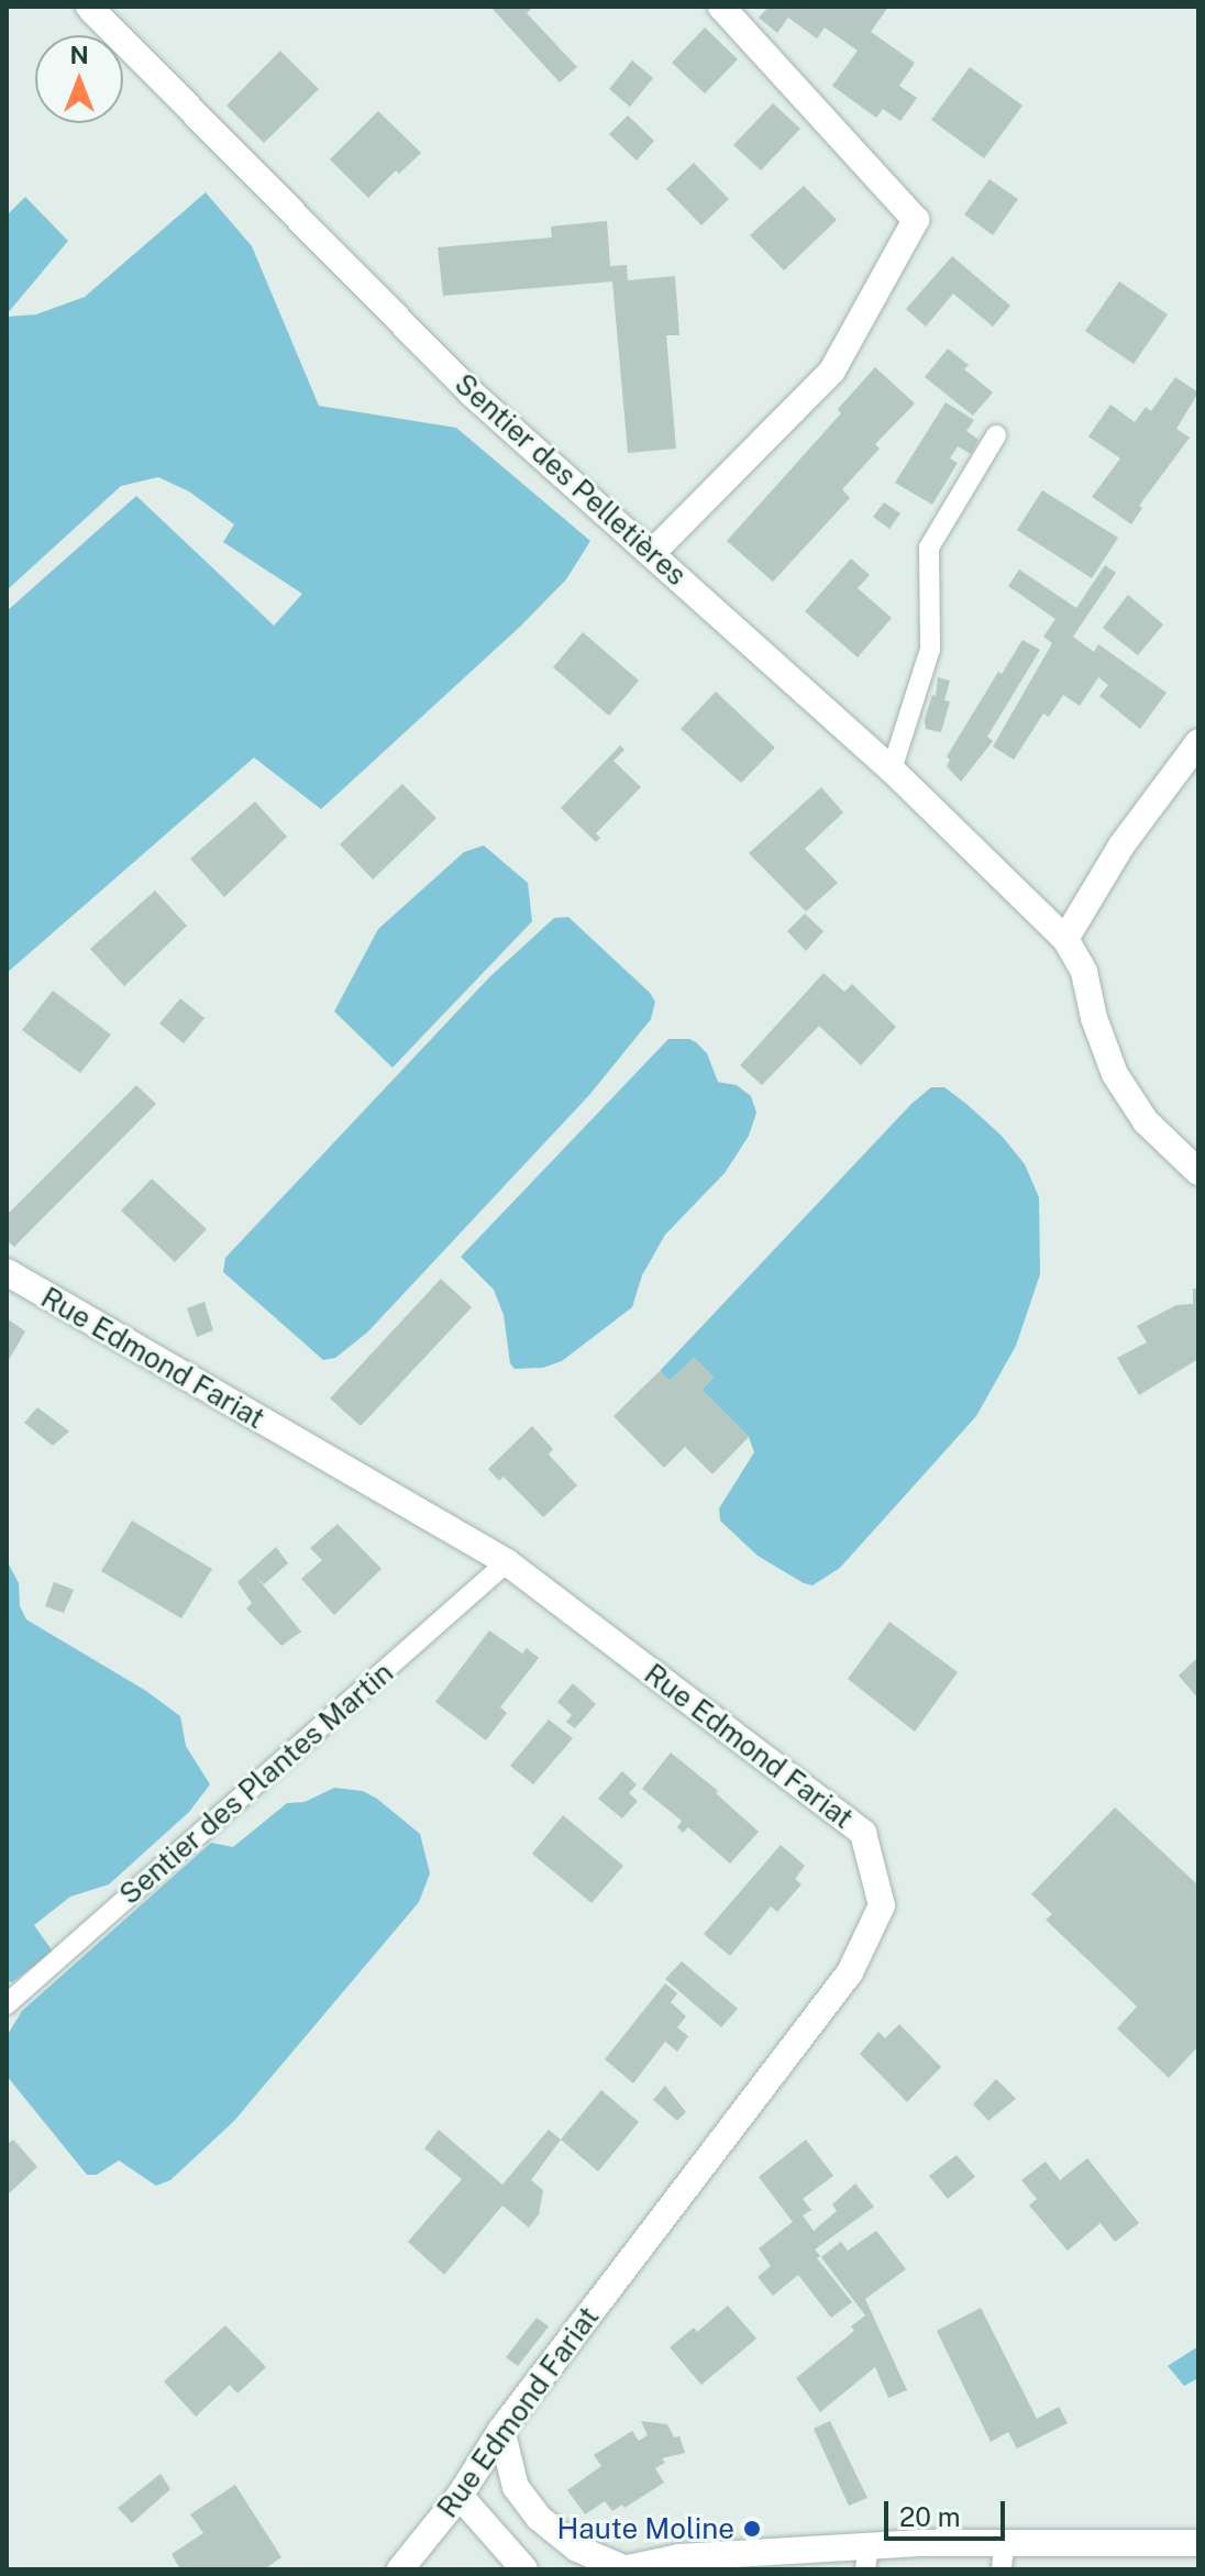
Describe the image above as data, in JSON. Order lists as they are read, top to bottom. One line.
{"streets":{"street":["Sentier des Pelletières","Rue Edmond Fariat"],"lane":["Sentier des Plantes Martin"]},"crossings":[["Rue Edmond Fariat","Sentier des Plantes Martin"]],"places":["Haute Moline"],"scale_bar":"20 m","north":"top"}
